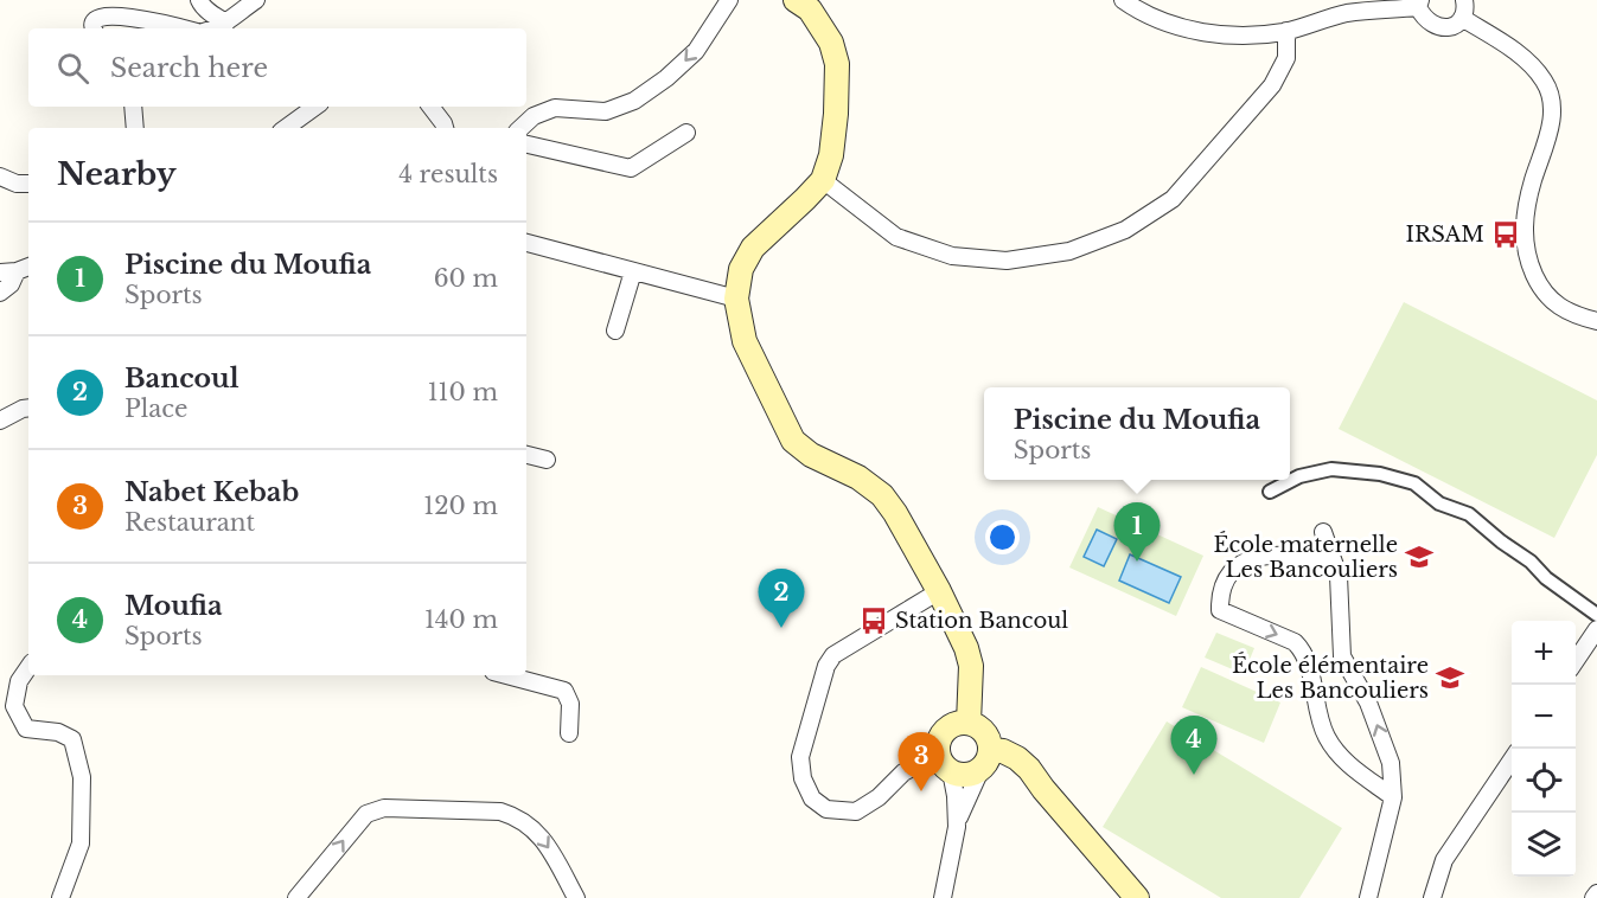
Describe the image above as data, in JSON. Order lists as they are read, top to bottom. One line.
{"places":{"bus stop":["IRSAM","Station Bancoul"],"school or university":["École maternelle Les Bancouliers","École élémentaire Les Bancouliers"]},"page":{"search":"Search here","heading":["Nearby","4 results"],"list":[{"mark":"1","name":"Piscine du Moufia","note":"Sports","value":"60 m"},{"mark":"2","name":"Bancoul","note":"Place","value":"110 m"},{"mark":"3","name":"Nabet Kebab","note":"Restaurant","value":"120 m"},{"mark":"4","name":"Moufia","note":"Sports","value":"140 m"}],"popup":["Piscine du Moufia","Sports"],"pins":["1","2","4","3"],"map_buttons":["+","−"]}}
